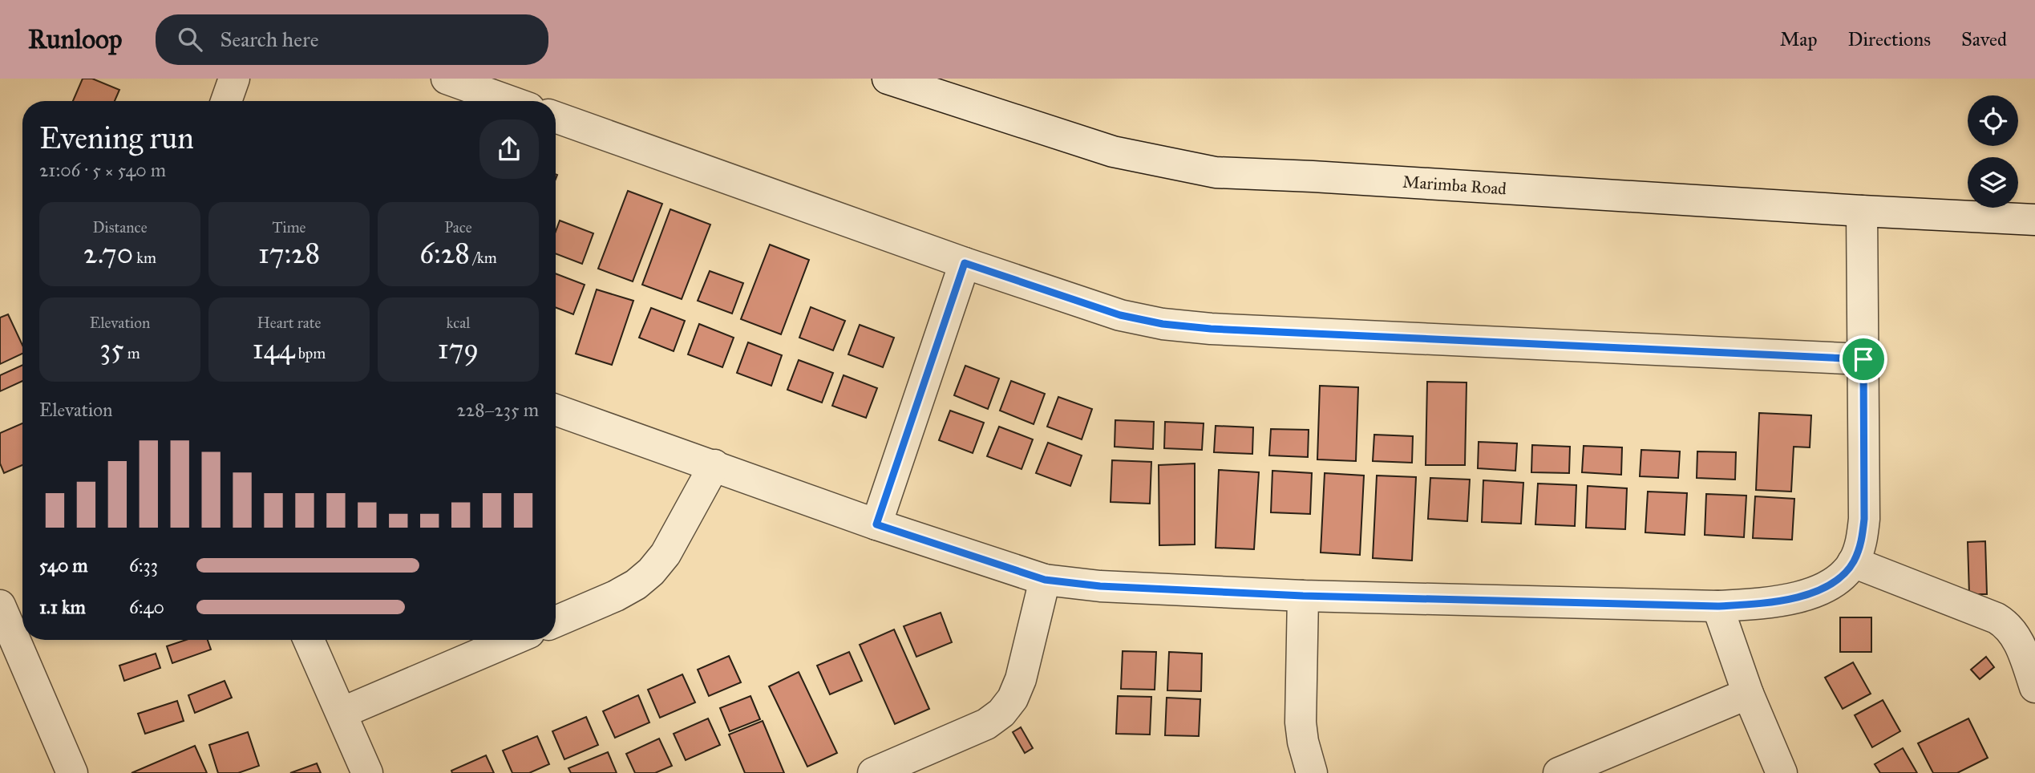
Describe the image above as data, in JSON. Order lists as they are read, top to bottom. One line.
{"streets":{"street":["Marimba Road"]},"page":{"header":"Runloop","search":"Search here","nav":["Map","Directions","Saved"],"heading":["Evening run","21:06 · 5 × 540 m"],"stats":[["Distance","2.70 km"],["Time","17:28"],["Pace","6:28 /km"],["Elevation","35 m"],["Heart rate","144 bpm"],["kcal","179"]],"chart":["Elevation","228–235 m"],"list":[{"name":"540 m","note":"6:33"},{"name":"1.1 km","note":"6:40"}]}}
